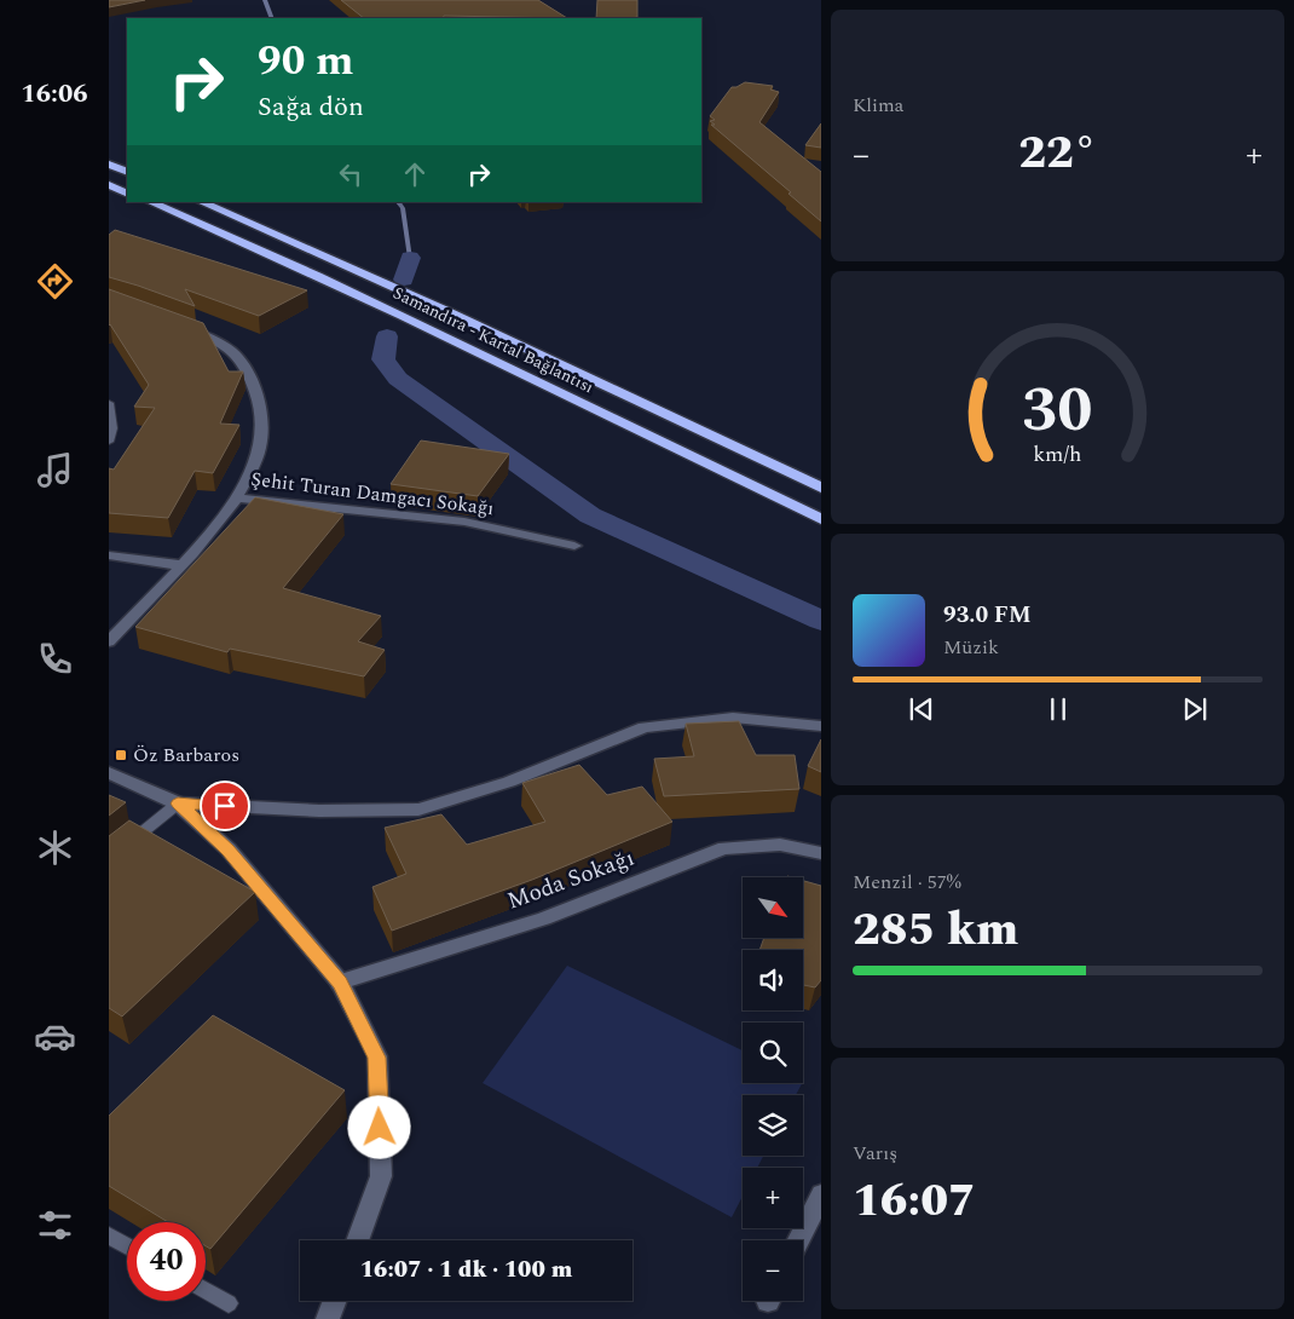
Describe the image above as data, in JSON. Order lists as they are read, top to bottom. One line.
{"streets":{"highway":["Samandıra - Kartal Bağlantısı"],"street":["Şehit Turan Damgacı Sokağı","Moda Sokağı"]},"places":{"transit":["Öz Barbaros"]},"north":"bottom right","page":{"tabs":"16:06","tile":["Klima",["Menzil · 57%","285 km"],["Varış","16:07"]],"turn":["90 m","Sağa dön"],"heat":["−","22°","+"],"song":["93.0 FM","Müzik"],"map_buttons":["+","−"],"limit":"40","trip":"16:07 · 1 dk · 100 m","gauge":["30","km/h"]}}
